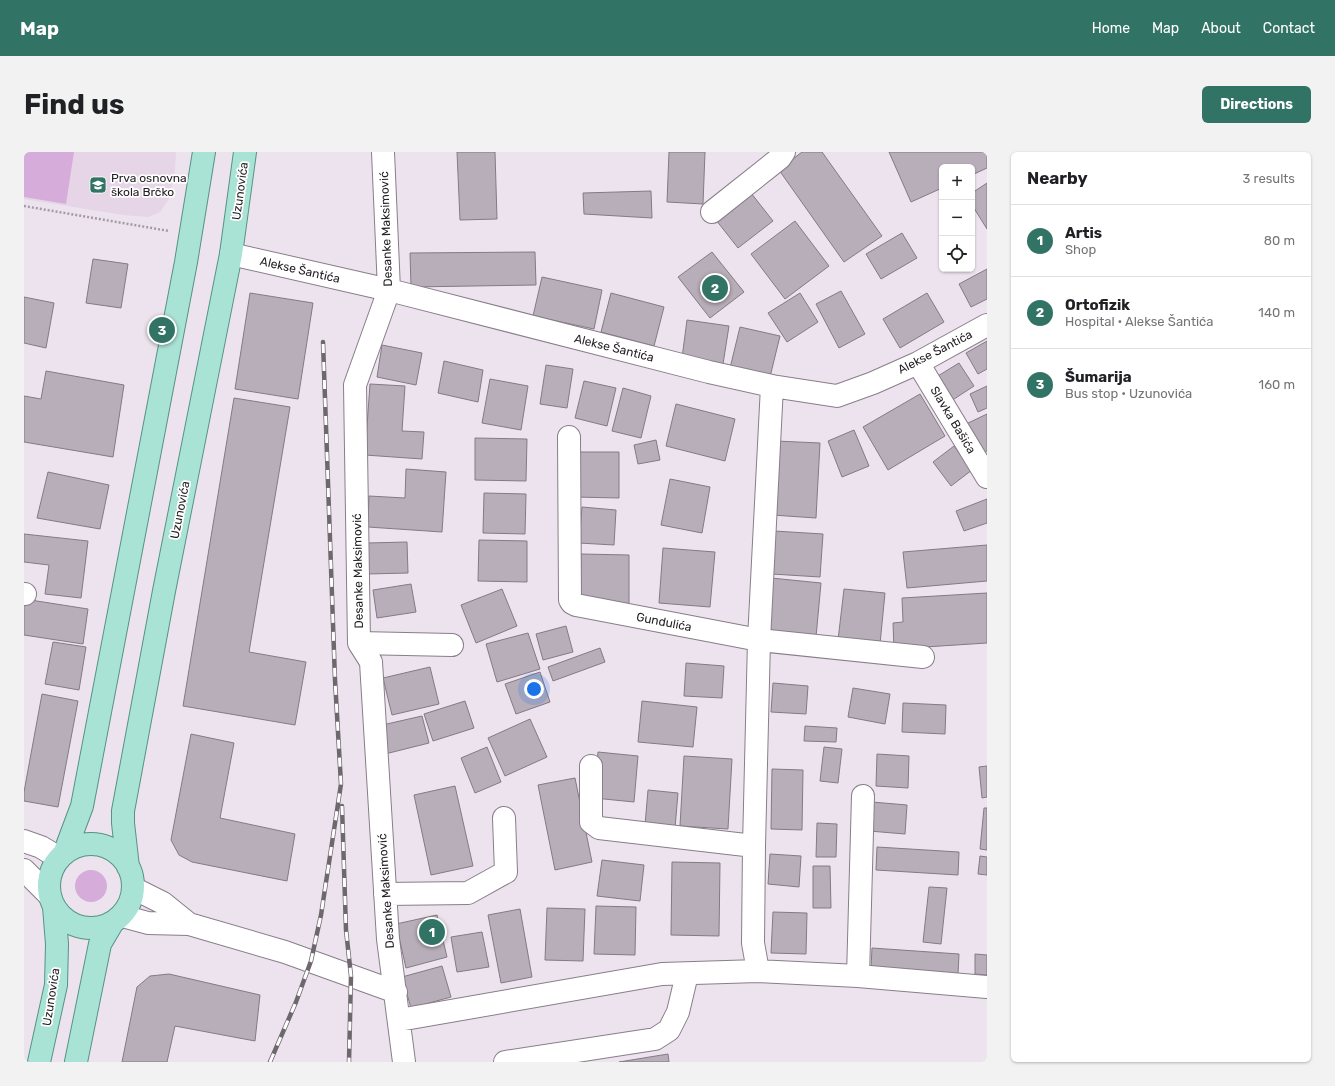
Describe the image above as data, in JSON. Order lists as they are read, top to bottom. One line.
{"streets":{"main road":["Uzunovića"],"street":["Desanke Maksimović","Alekse Šantića","Slavka Bašića","Gundulića"]},"crossings":[["Uzunovića","Alekse Šantića"],["Desanke Maksimović","Alekse Šantića"],["Alekse Šantića","Slavka Bašića"]],"places":{"school or university":["Prva osnovna škola Brčko"]},"page":{"header":"Map","nav":["Home","Map","About","Contact"],"buttons":"Directions","title":"Find us","heading":["Nearby","3 results"],"map_buttons":["+","−"],"list":[{"mark":"1","name":"Artis","note":"Shop","value":"80 m"},{"mark":"2","name":"Ortofizik","note":"Hospital · Alekse Šantića","value":"140 m"},{"mark":"3","name":"Šumarija","note":"Bus stop · Uzunovića","value":"160 m"}],"pins":["2","3","1"]}}
